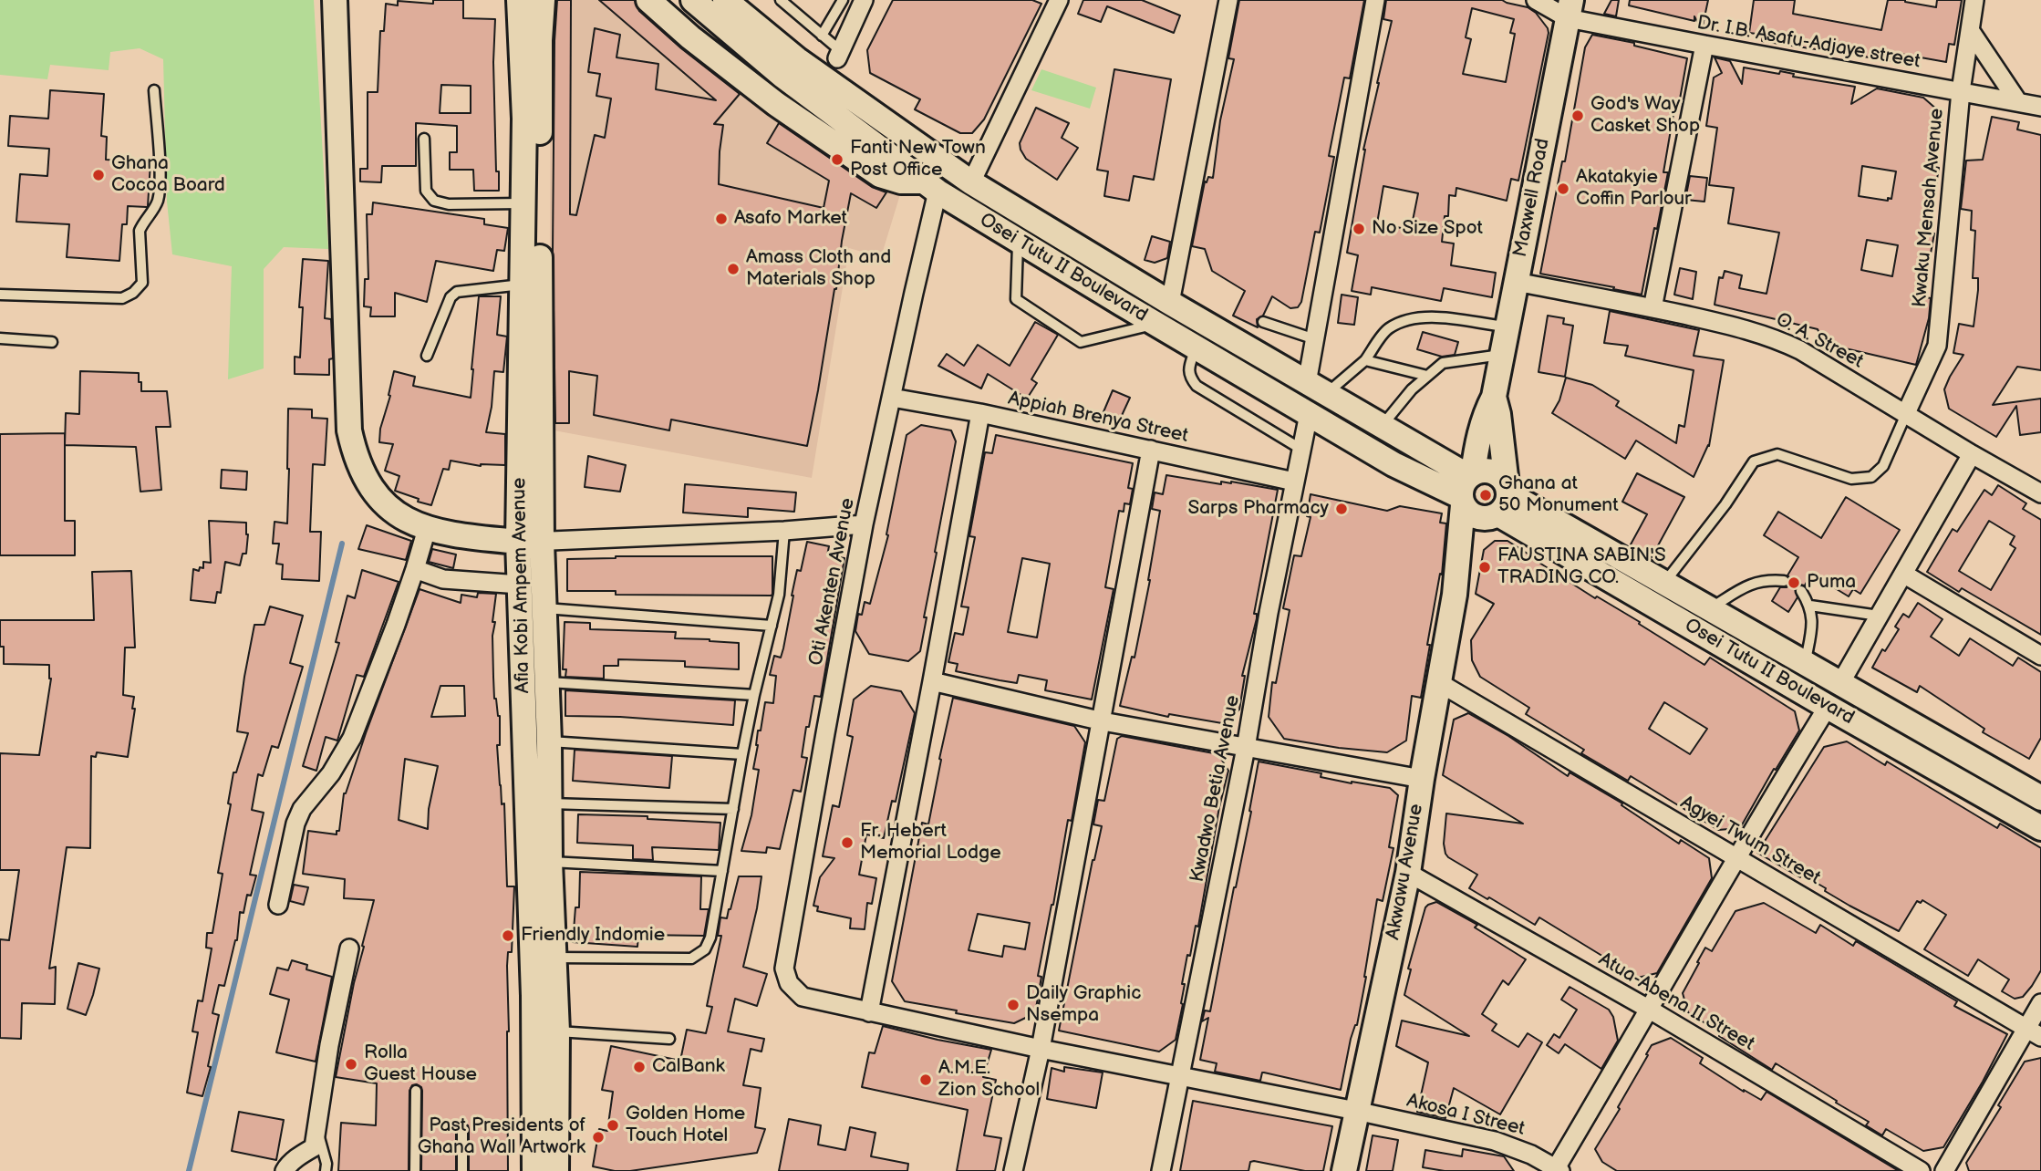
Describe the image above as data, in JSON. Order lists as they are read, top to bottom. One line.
{"streets":{"main road":["Maxwell Road","Osei Tutu II Boulevard","Afia Kobi Ampem Avenue","Akwawu Avenue"],"street":["Dr. I.B. Asafu-Adjaye street","Kwaku Mensah Avenue","O. A. Street","Appiah Brenya Street","Oti Akenten Avenue","Kwadwo Betia Avenue","Agyei Twum Street","Atua-Abena II Street","Akosa I Street"]},"crossings":[["Dr. I.B. Asafu-Adjaye street","Maxwell Road"],["Dr. I.B. Asafu-Adjaye street","Kwaku Mensah Avenue"],["Maxwell Road","Osei Tutu II Boulevard"],["Maxwell Road","O. A. Street"],["Maxwell Road","Akwawu Avenue"],["Kwaku Mensah Avenue","O. A. Street"],["Osei Tutu II Boulevard","Oti Akenten Avenue"],["Osei Tutu II Boulevard","Kwadwo Betia Avenue"],["Osei Tutu II Boulevard","Akwawu Avenue"],["Appiah Brenya Street","Oti Akenten Avenue"],["Appiah Brenya Street","Kwadwo Betia Avenue"],["Oti Akenten Avenue","Akosa I Street"],["Kwadwo Betia Avenue","Akosa I Street"],["Agyei Twum Street","Akwawu Avenue"],["Akwawu Avenue","Atua-Abena II Street"],["Akwawu Avenue","Akosa I Street"]],"places":["God's Way Casket Shop","Fanti New Town Post Office","Ghana Cocoa Board","Akatakyie Coffin Parlour","Asafo Market","No Size Spot","Amass Cloth and Materials Shop","Ghana at 50 Monument","Sarps Pharmacy","FAUSTINA SABIN'S TRADING CO.","Puma","Fr. Hebert Memorial Lodge","Friendly Indomie","Daily Graphic Nsempa","Rolla Guest House","CalBank","A.M.E. Zion School","Golden Home Touch Hotel","Past Presidents of Ghana Wall Artwork"]}
